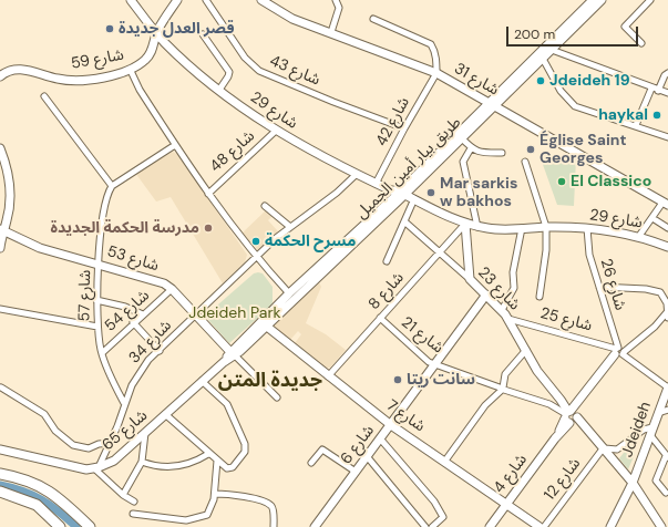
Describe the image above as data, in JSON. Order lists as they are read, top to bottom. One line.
{"streets":{"street":["شارع 59","شارع 43","شارع 31","شارع 29","شارع 42","شارع 48","طريق بيار أمين الجميل","شارع 53","شارع 26","شارع 23","شارع 8","شارع 57","شارع 54","شارع 25","شارع 21","شارع 34","شارع 7","Jdeideh","شارع 65","شارع 6","شارع 4","شارع 12"]},"crossings":[["شارع 59","شارع 29"],["شارع 43","شارع 42"],["شارع 31","شارع 42"],["شارع 31","طريق بيار أمين الجميل"],["شارع 29","شارع 42"],["شارع 29","شارع 48"],["شارع 29","طريق بيار أمين الجميل"],["شارع 29","شارع 26"],["شارع 29","شارع 8"],["شارع 29","شارع 34"],["طريق بيار أمين الجميل","شارع 53"],["طريق بيار أمين الجميل","شارع 7"],["طريق بيار أمين الجميل","شارع 65"],["شارع 53","شارع 57"],["شارع 53","شارع 54"],["شارع 53","شارع 34"],["شارع 53","شارع 65"],["شارع 26","شارع 25"],["شارع 26","شارع 4"],["شارع 23","شارع 8"],["شارع 23","شارع 25"],["شارع 23","شارع 21"],["شارع 23","Jdeideh"],["شارع 23","شارع 6"],["شارع 23","شارع 4"],["شارع 23","شارع 12"],["شارع 8","شارع 21"],["شارع 8","شارع 7"],["شارع 57","شارع 54"],["شارع 57","شارع 34"],["شارع 25","شارع 4"],["شارع 21","شارع 6"],["شارع 21","شارع 4"],["شارع 34","شارع 65"],["شارع 7","شارع 6"],["شارع 7","شارع 4"]],"districts":["جديدة المتن"],"parks":["Jdeideh Park"],"places":["قصر العدل جديدة","Jdeideh 19","haykal","Église Saint Georges","El Classico","Mar sarkis w bakhos","مدرسة الحكمة الجديدة","مسرح الحكمة","سانت ريتا"],"scale_bar":"200 m"}
